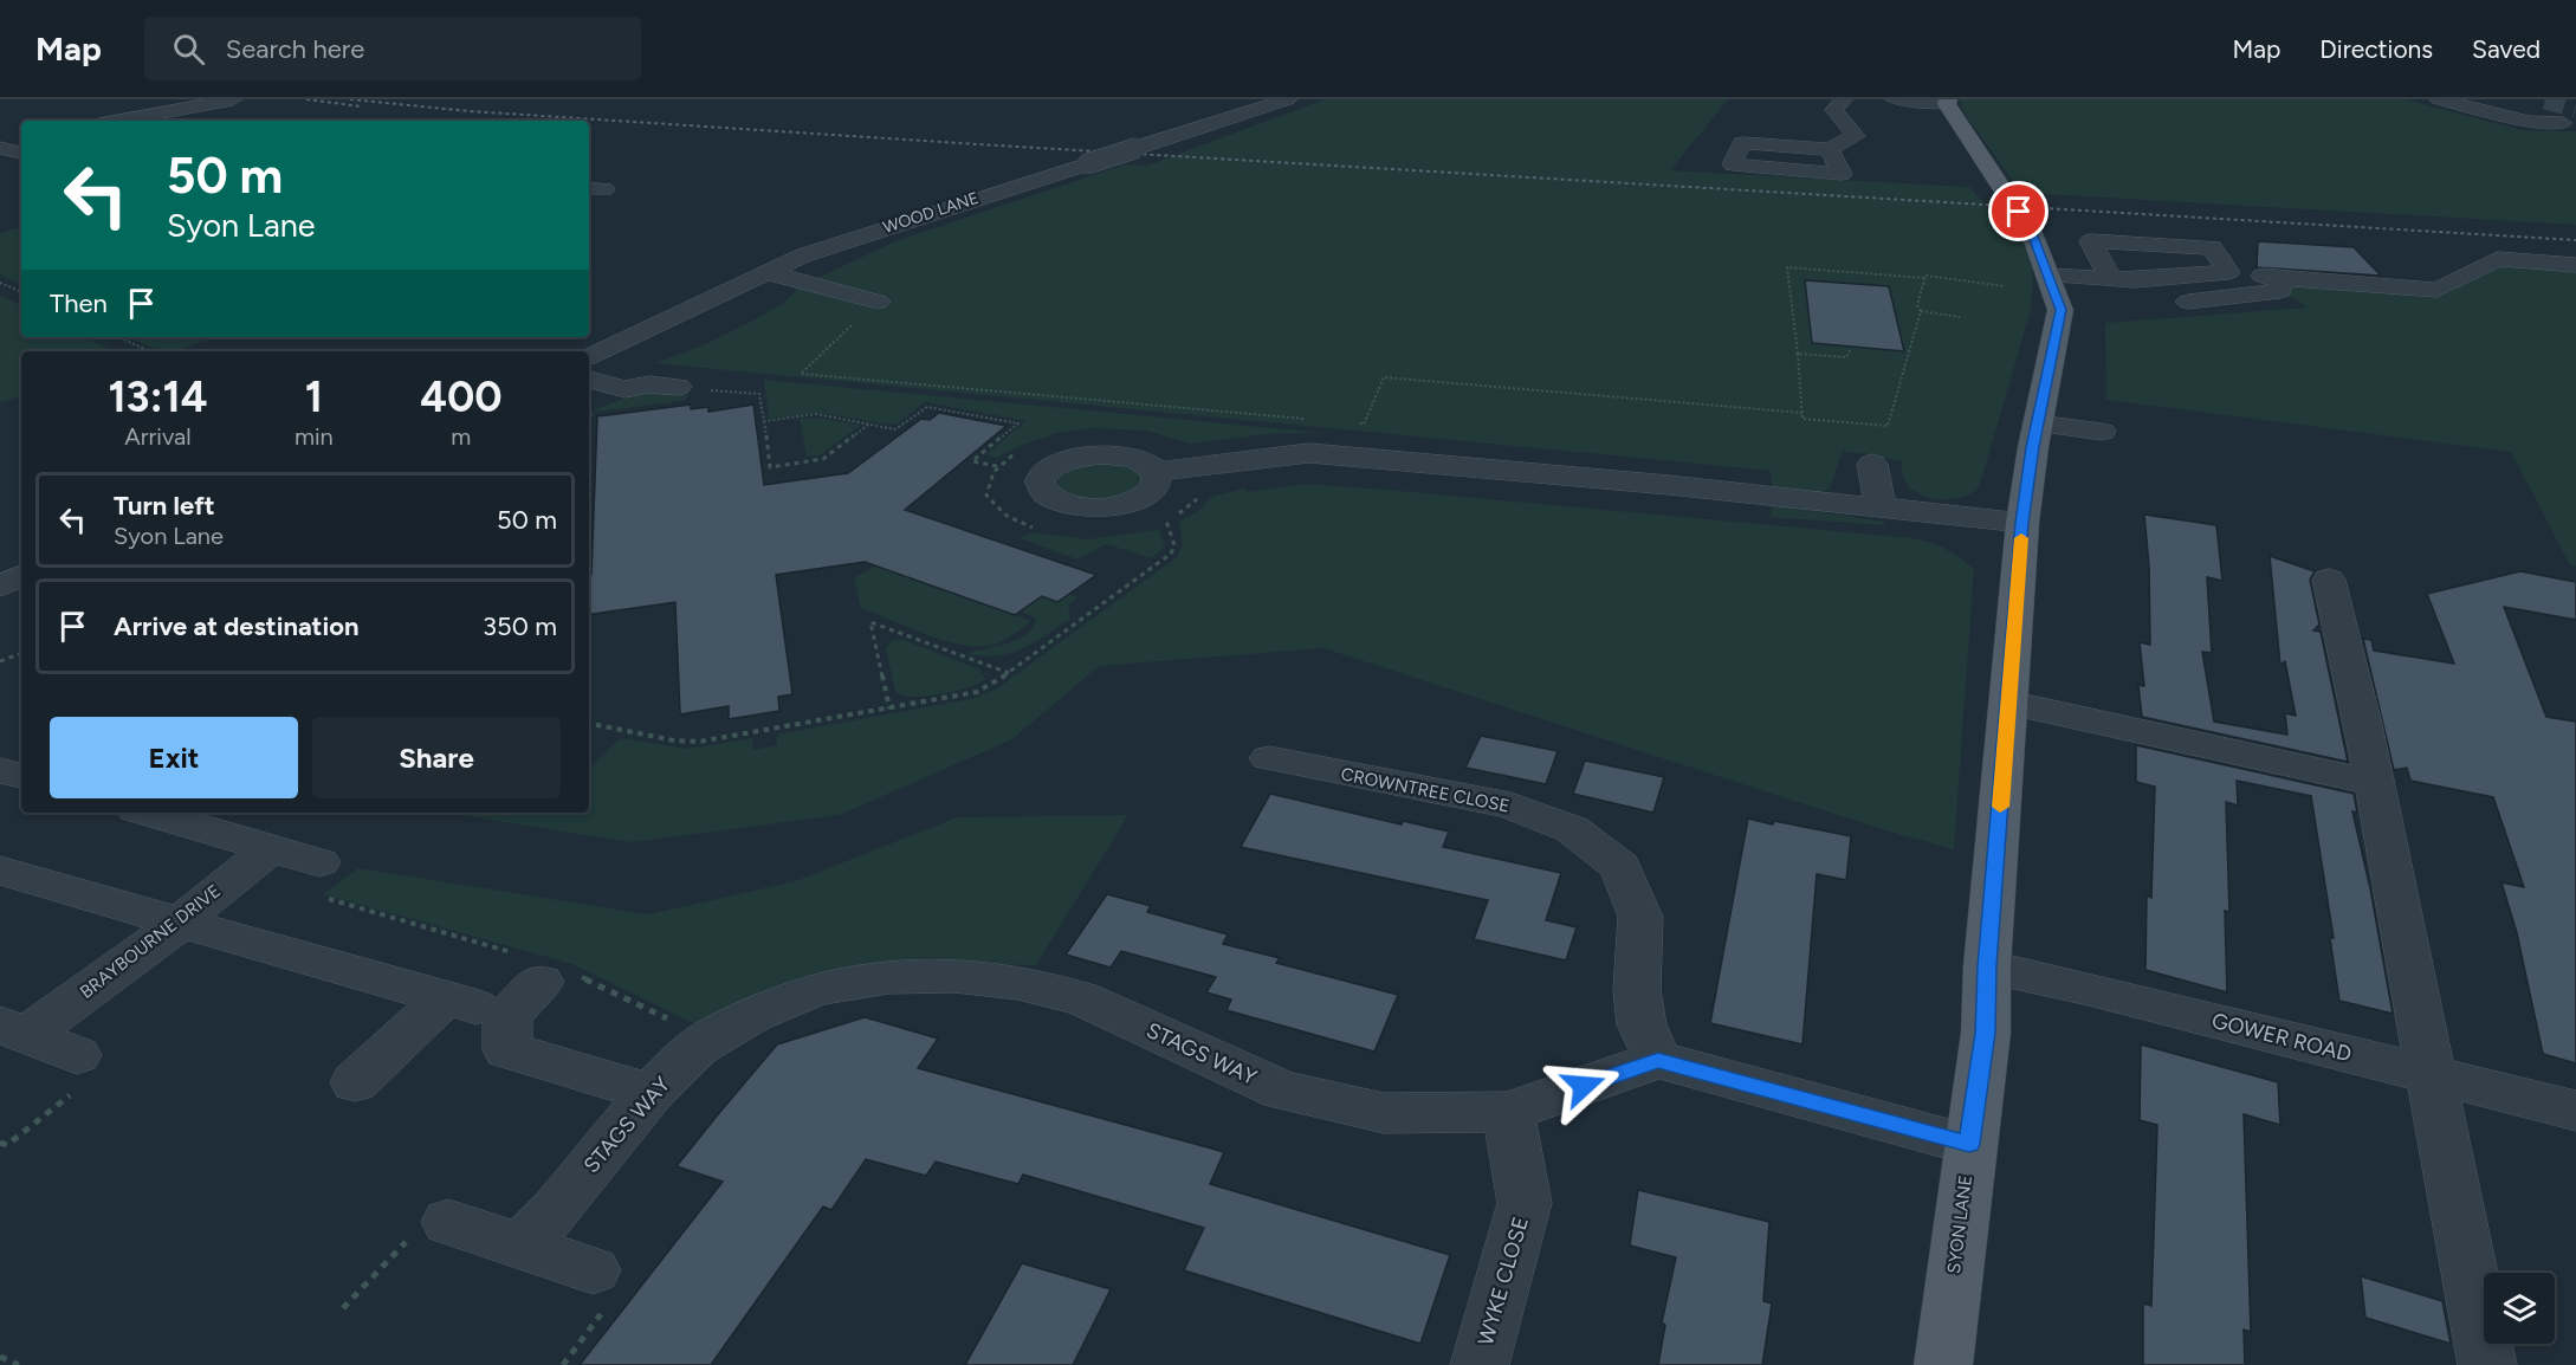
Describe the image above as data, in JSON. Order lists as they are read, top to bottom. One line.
{"streets":{"main road":["SYON LANE"],"street":["WOOD LANE","CROWNTREE CLOSE","BRAYBOURNE DRIVE","GOWER ROAD","STAGS WAY","WYKE CLOSE"]},"crossings":[["CROWNTREE CLOSE","STAGS WAY"],["GOWER ROAD","SYON LANE"],["STAGS WAY","WYKE CLOSE"]],"page":{"header":"Map","search":"Search here","nav":["Map","Directions","Saved"],"turn":["50 m","Syon Lane"],"then":"Then","eta":["13:14","Arrival","1","min","400","m"],"list":[{"name":"Turn left","note":"Syon Lane","value":"50 m"},{"name":"Arrive at destination","value":"350 m"}],"buttons":["Exit","Share"]}}
